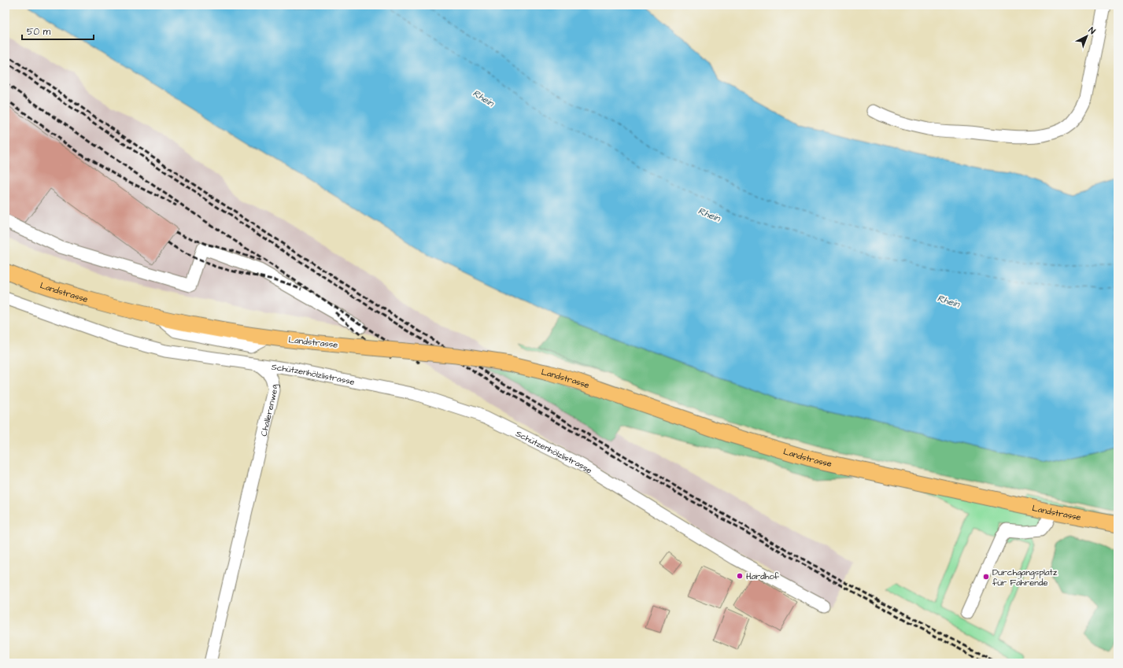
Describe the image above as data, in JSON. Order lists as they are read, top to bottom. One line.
{"streets":{"main road":["Landstrasse"],"street":["Schützenhölzlistrasse","Challerenweg"]},"crossings":[["Schützenhölzlistrasse","Challerenweg"]],"water":["Rhein"],"places":["Hardhof","Durchgangsplatz für Fahrende"],"scale_bar":"50 m","north":"top right"}
